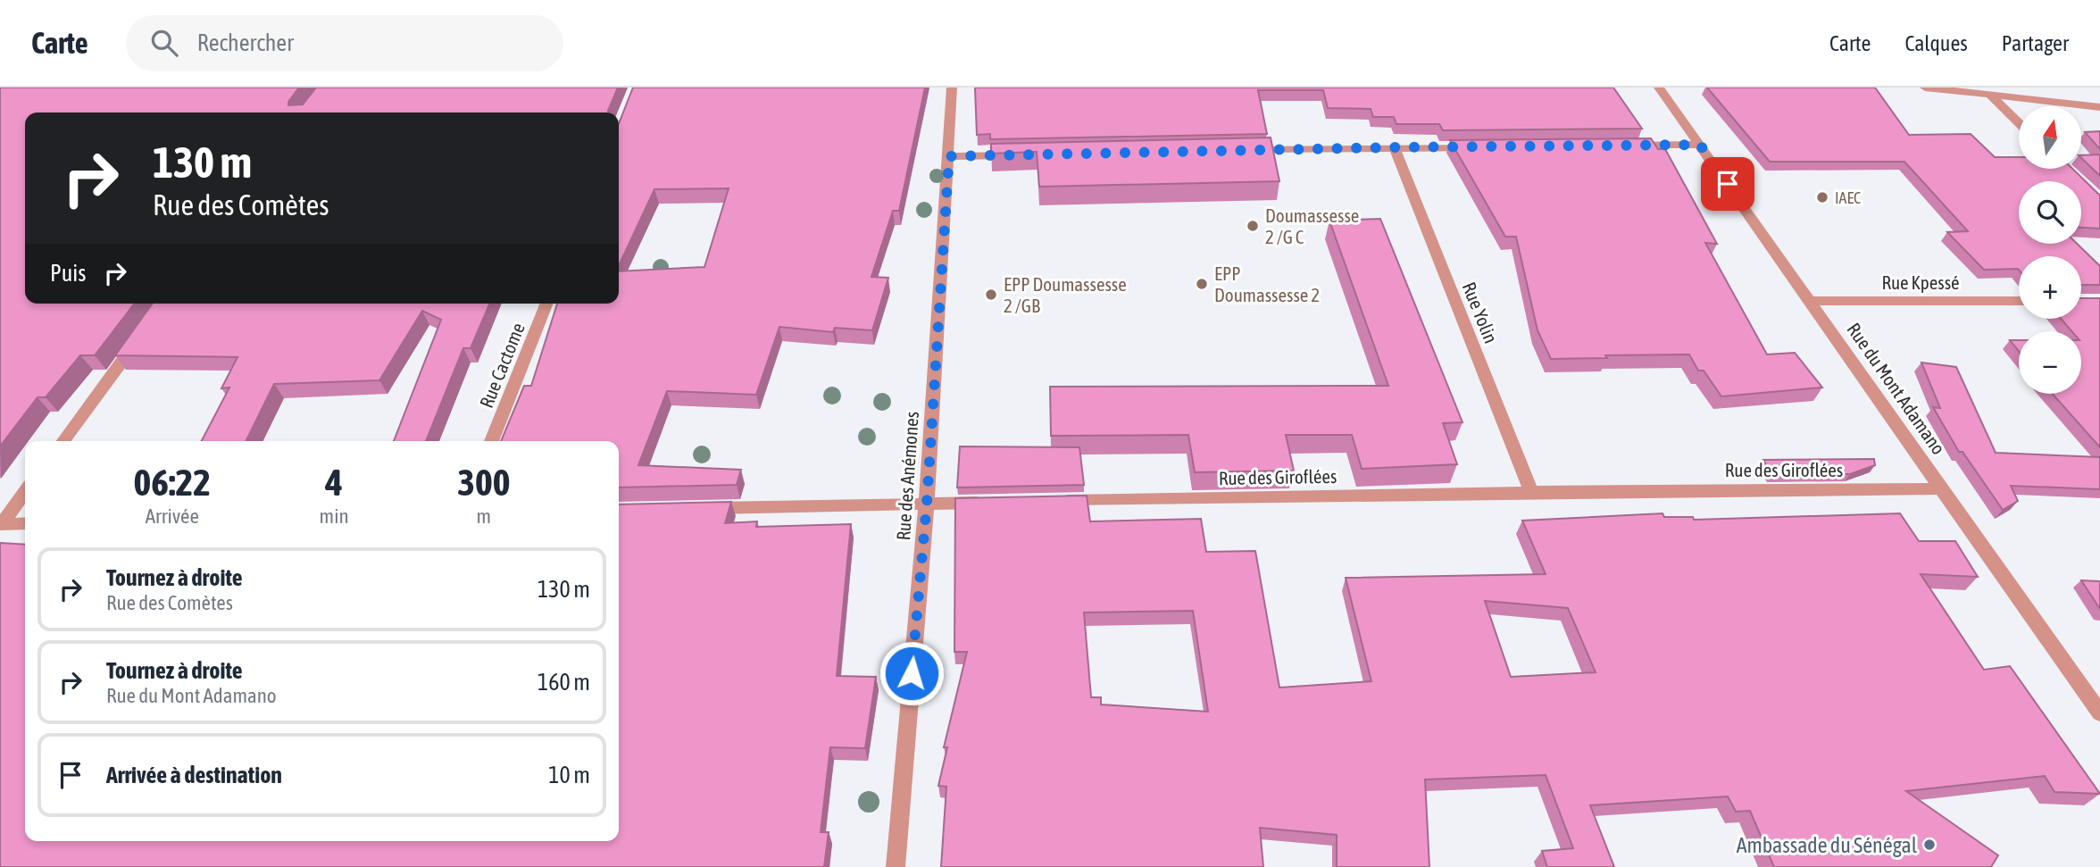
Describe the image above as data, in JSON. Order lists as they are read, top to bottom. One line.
{"streets":{"street":["Rue Kpessé","Rue Yolin","Rue Cactome","Rue du Mont Adamano","Rue des Giroflées","Rue des Anémones"]},"crossings":[["Rue Kpessé","Rue du Mont Adamano"],["Rue Yolin","Rue des Giroflées"],["Rue du Mont Adamano","Rue des Giroflées"]],"places":["IAEC","Doumassesse 2 /G C","EPP Doumassesse 2","EPP Doumassesse 2 /GB","Ambassade du Sénégal"],"north":"top","page":{"header":"Carte","search":"Rechercher","nav":["Carte","Calques","Partager"],"map_buttons":["+","−"],"turn":["130 m","Rue des Comètes"],"then":"Puis","eta":["06:22","Arrivée","4","min","300","m"],"list":[{"name":"Tournez à droite","note":"Rue des Comètes","value":"130 m"},{"name":"Tournez à droite","note":"Rue du Mont Adamano","value":"160 m"},{"name":"Arrivée à destination","value":"10 m"}]}}
